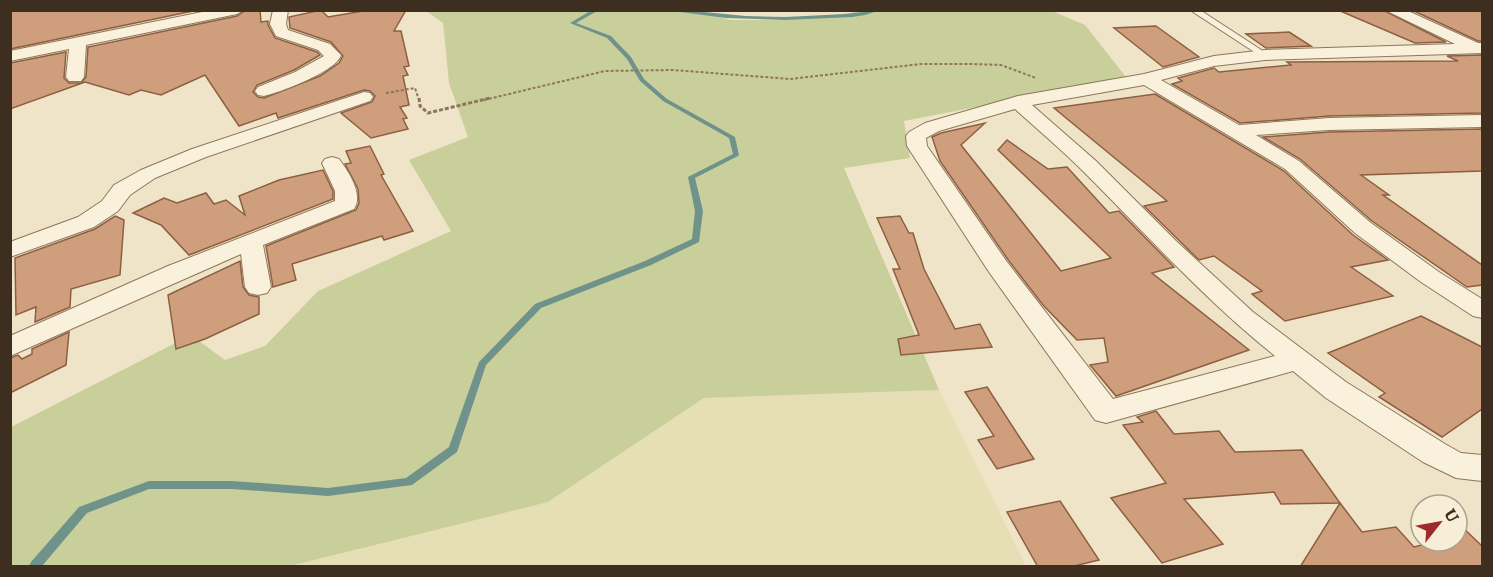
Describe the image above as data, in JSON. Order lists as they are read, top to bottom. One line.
{"north":"top right"}
